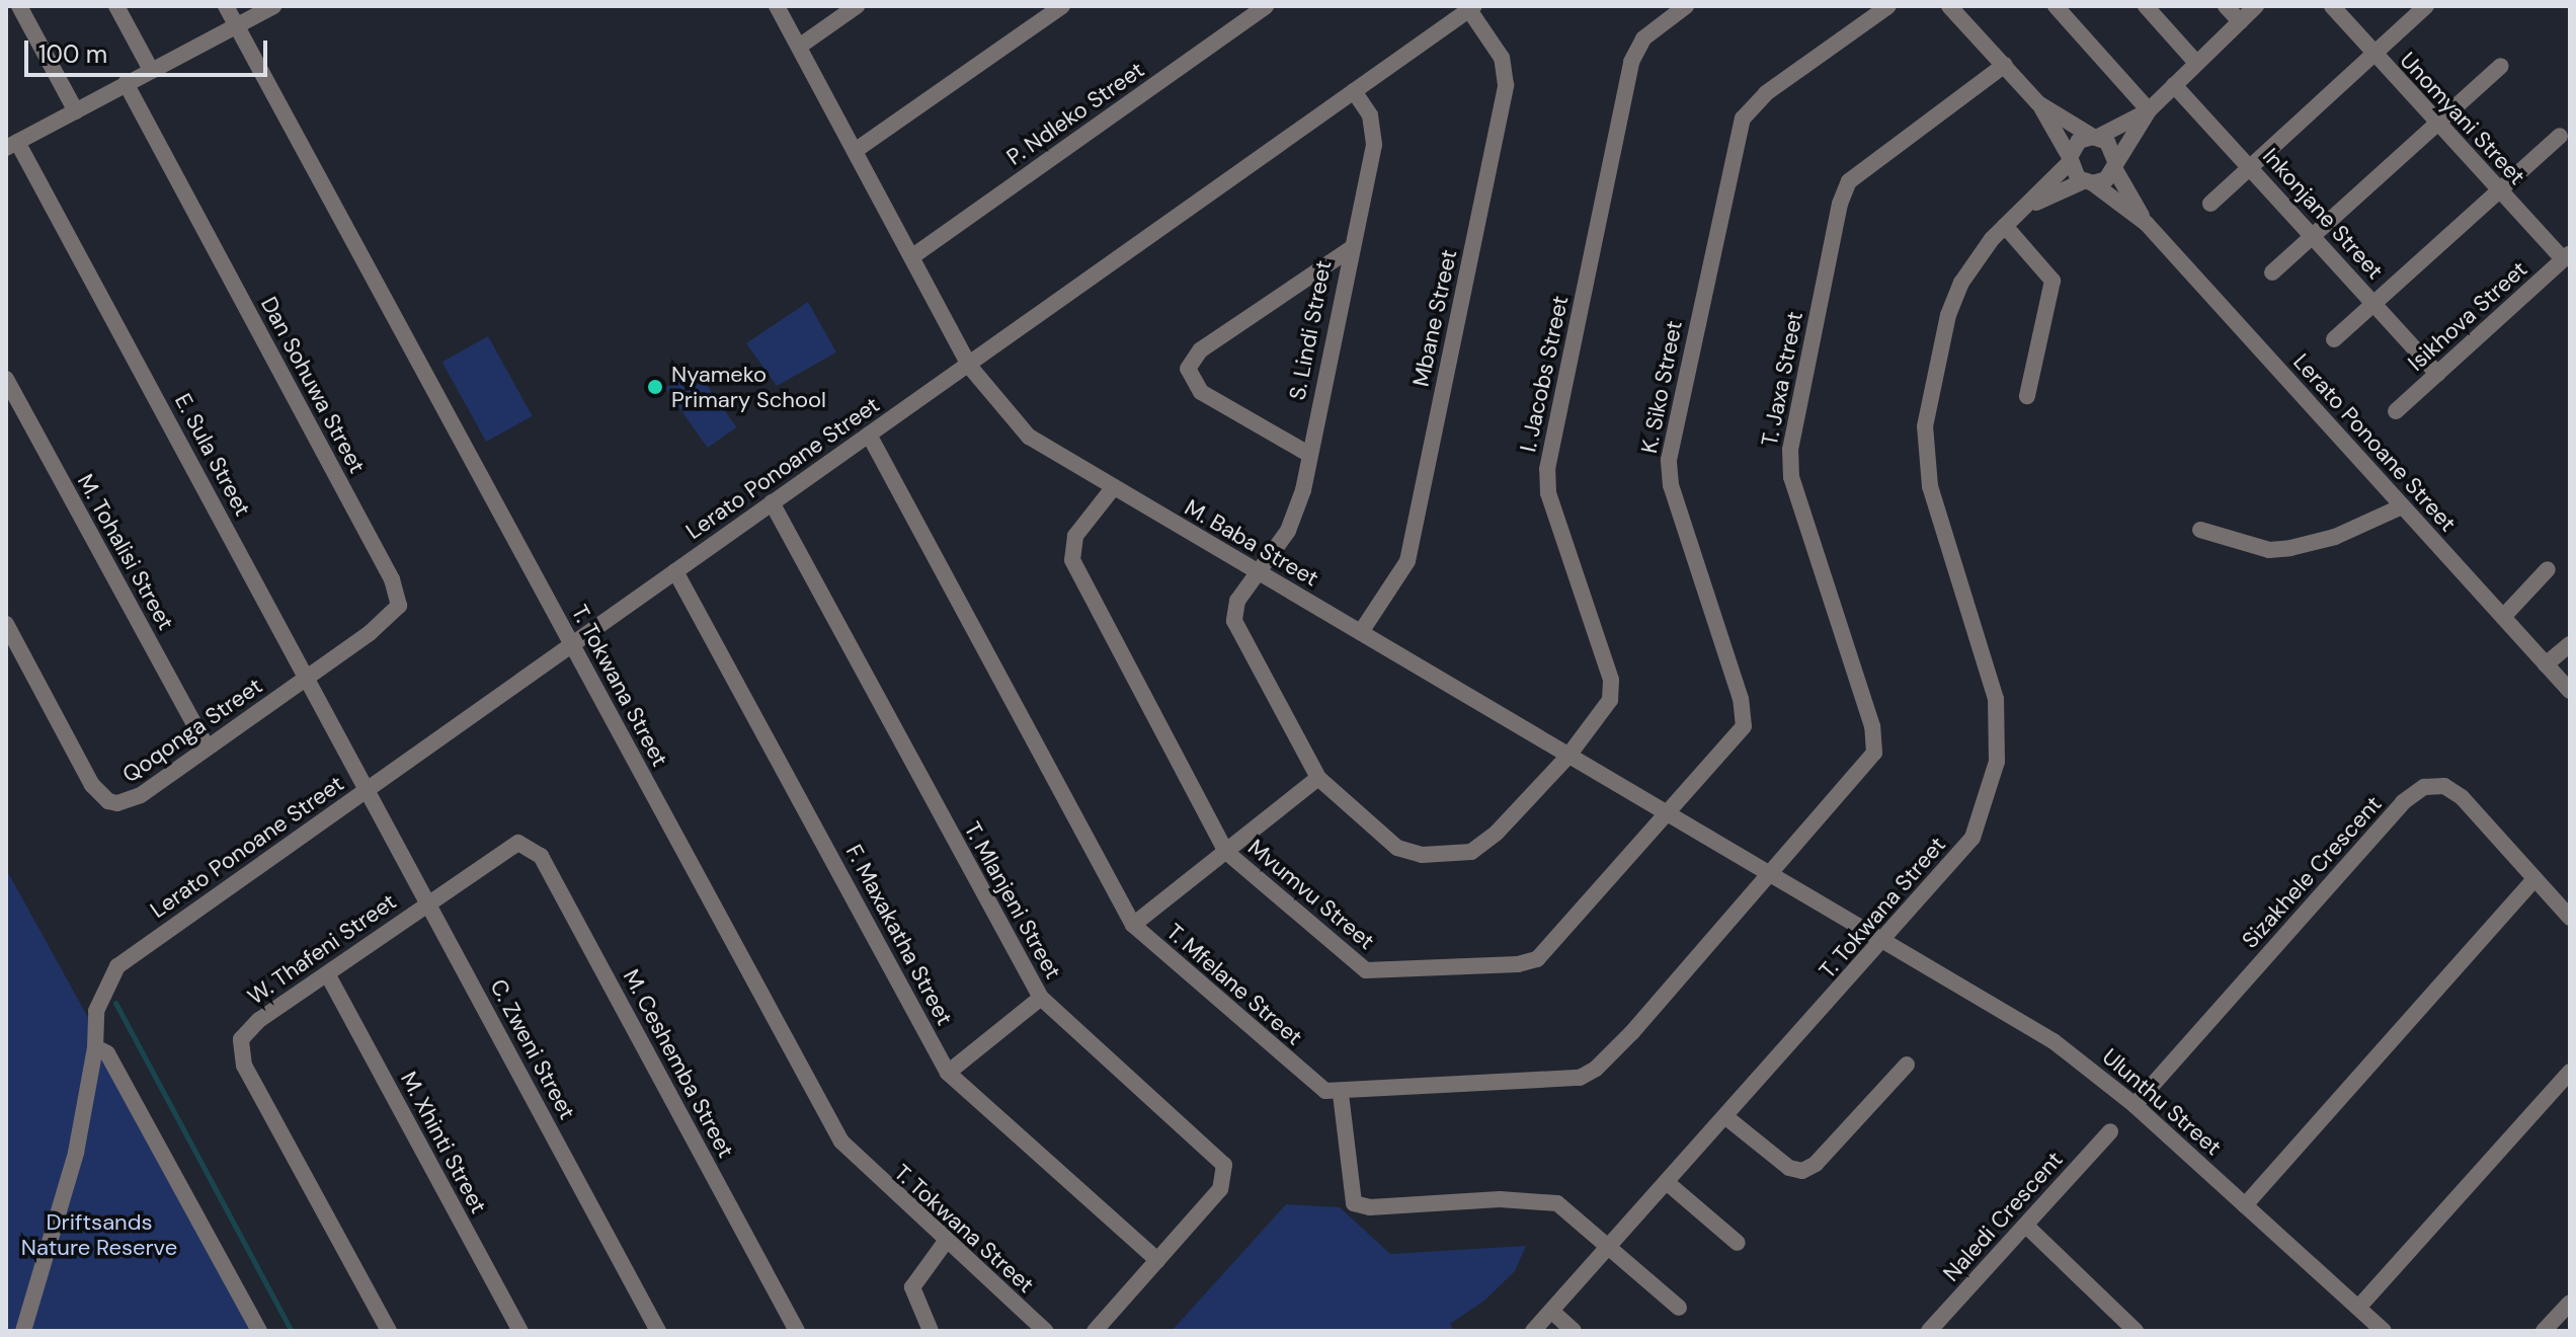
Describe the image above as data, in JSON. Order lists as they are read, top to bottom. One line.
{"streets":{"street":["P. Ndleko Street","Unomyani Street","Inkonjane Street","Isikhova Street","Mbane Street","S. Lindi Street","I. Jacobs Street","T. Jaxa Street","Dan Sohuwa Street","K. Siko Street","Lerato Ponoane Street","E. Sula Street","M. Baba Street","M. Tohalisi Street","T. Tokwana Street","Qoqonga Street","Sizakhele Crescent","Mvumvu Street","T. Mlanjeni Street","F. Maxakatha Street","W. Thafeni Street","T. Mfelane Street","C. Zweni Street","M. Ceshemba Street","Ulunthu Street","M. Xhinti Street","Naledi Crescent"]},"crossings":[["P. Ndleko Street","M. Baba Street"],["Unomyani Street","Isikhova Street"],["Inkonjane Street","Isikhova Street"],["Mbane Street","Lerato Ponoane Street"],["Mbane Street","M. Baba Street"],["S. Lindi Street","I. Jacobs Street"],["S. Lindi Street","Lerato Ponoane Street"],["S. Lindi Street","M. Baba Street"],["I. Jacobs Street","M. Baba Street"],["T. Jaxa Street","M. Baba Street"],["Dan Sohuwa Street","E. Sula Street"],["Dan Sohuwa Street","Qoqonga Street"],["K. Siko Street","M. Baba Street"],["K. Siko Street","Mvumvu Street"],["Lerato Ponoane Street","E. Sula Street"],["Lerato Ponoane Street","M. Baba Street"],["Lerato Ponoane Street","T. Tokwana Street"],["Lerato Ponoane Street","T. Mlanjeni Street"],["Lerato Ponoane Street","F. Maxakatha Street"],["Lerato Ponoane Street","T. Mfelane Street"],["Lerato Ponoane Street","C. Zweni Street"],["E. Sula Street","Qoqonga Street"],["E. Sula Street","C. Zweni Street"],["M. Baba Street","T. Tokwana Street"],["M. Baba Street","Mvumvu Street"],["M. Baba Street","Ulunthu Street"],["M. Tohalisi Street","Qoqonga Street"],["T. Tokwana Street","Ulunthu Street"],["Sizakhele Crescent","Ulunthu Street"],["T. Mlanjeni Street","F. Maxakatha Street"],["W. Thafeni Street","C. Zweni Street"],["W. Thafeni Street","M. Ceshemba Street"],["W. Thafeni Street","M. Xhinti Street"]],"parks":["Driftsands Nature Reserve"],"places":["Nyameko Primary School"],"scale_bar":"100 m"}
